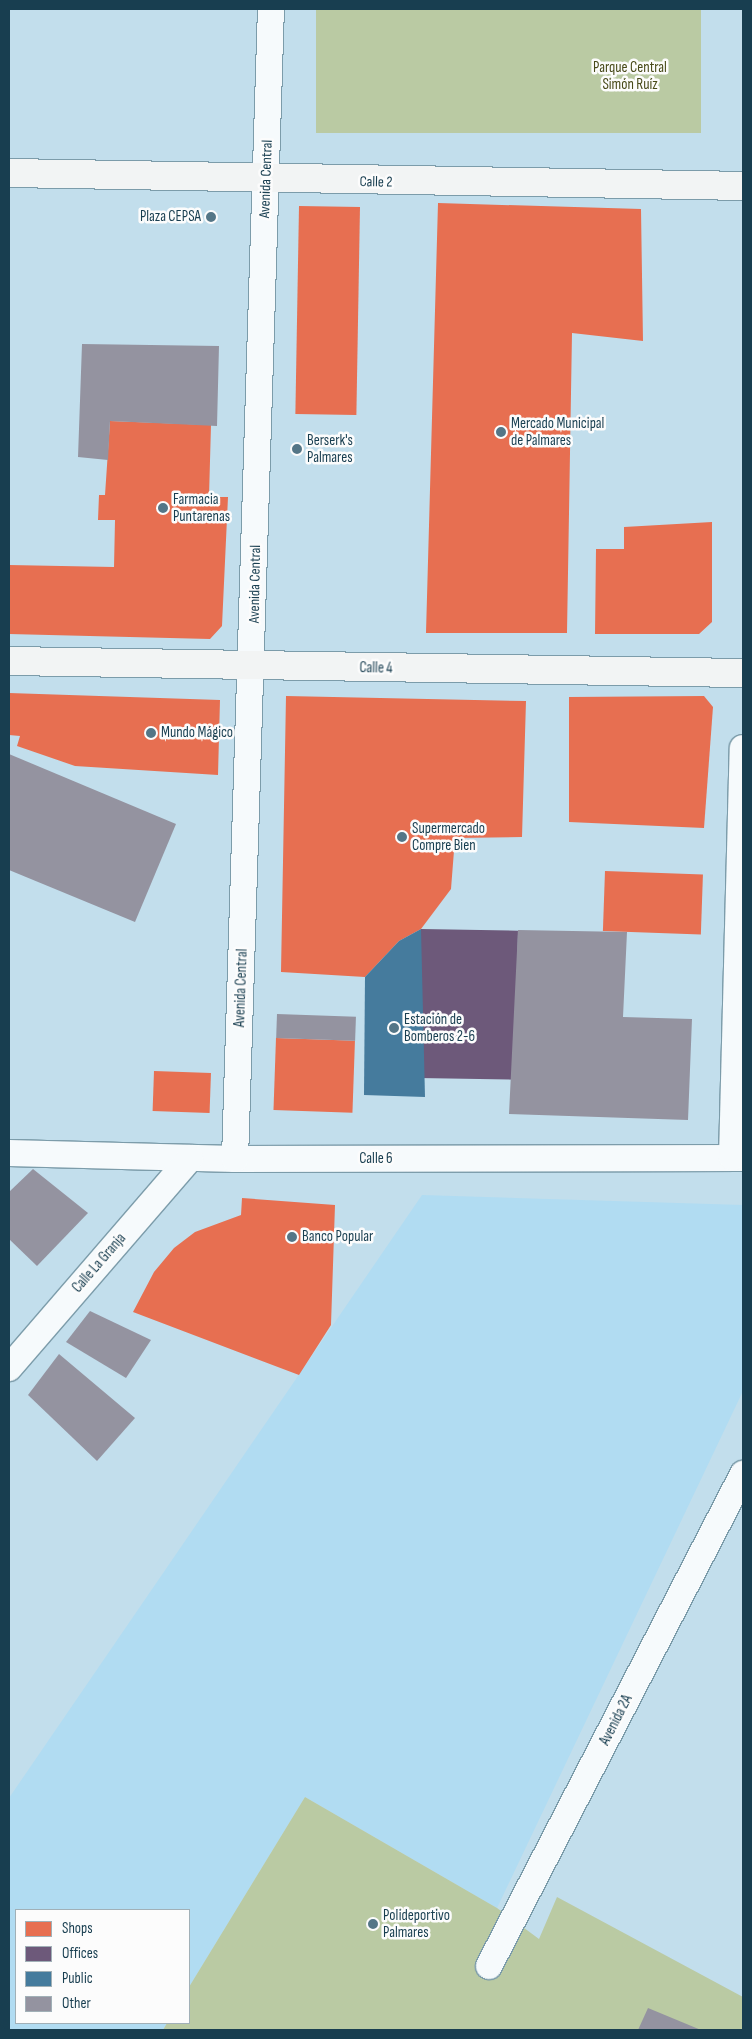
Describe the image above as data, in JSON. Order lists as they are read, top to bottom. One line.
{"streets":{"main road":["Calle 2","Calle 4"],"street":["Avenida Central","Calle 6","Calle La Granja","Avenida 2A"]},"crossings":[["Avenida Central","Calle 2"],["Avenida Central","Calle 4"],["Avenida Central","Calle 6"],["Calle 6","Calle La Granja"]],"parks":["Parque Central Simón Ruíz"],"places":["Plaza CEPSA","Mercado Municipal de Palmares","Berserk's Palmares","Farmacia Puntarenas","Mundo Mágico","Supermercado Compre Bien","Estación de Bomberos 2-6","Banco Popular","Polideportivo Palmares"],"legend":["Shops","Offices","Public","Other"]}
